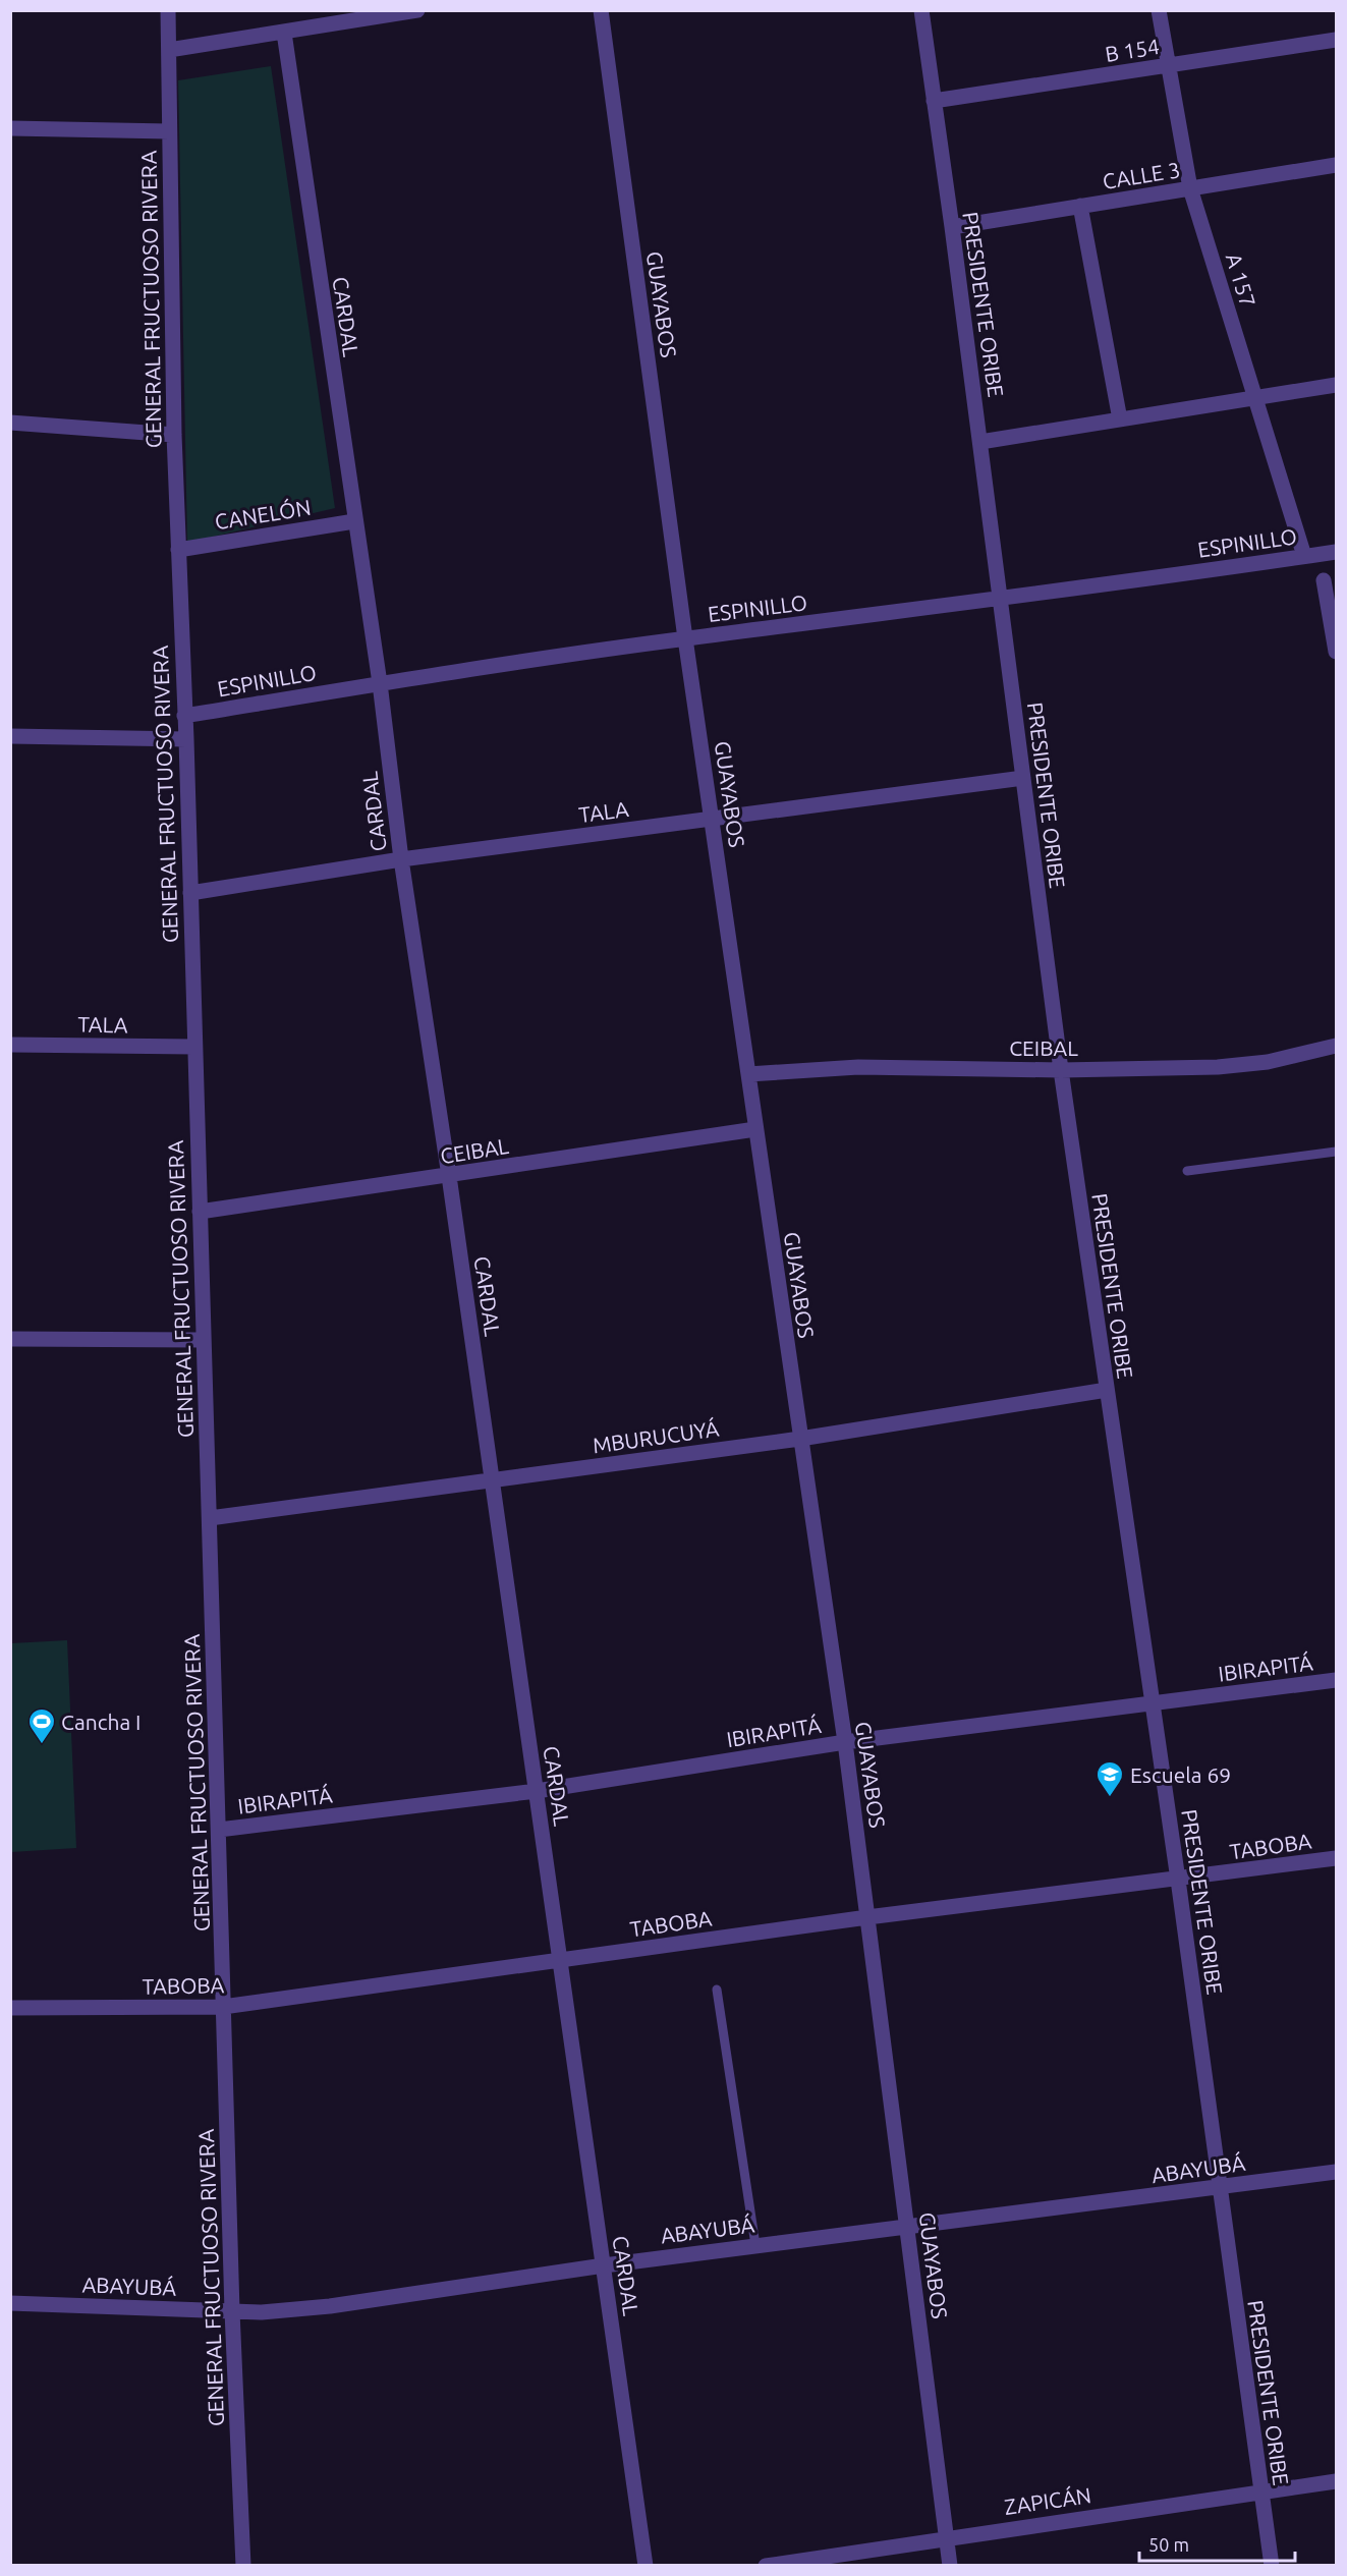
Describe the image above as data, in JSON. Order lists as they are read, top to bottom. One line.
{"streets":{"street":["B 154","CALLE 3","A 157","GENERAL FRUCTUOSO RIVERA","GUAYABOS","PRESIDENTE ORIBE","CARDAL","CANELÓN","ESPINILLO","TALA","CEIBAL","MBURUCUYÁ","IBIRAPITÁ","TABOBA","ABAYUBÁ","ZAPICÁN"]},"crossings":[["B 154","A 157"],["B 154","PRESIDENTE ORIBE"],["CALLE 3","A 157"],["CALLE 3","PRESIDENTE ORIBE"],["A 157","ESPINILLO"],["GENERAL FRUCTUOSO RIVERA","CANELÓN"],["GENERAL FRUCTUOSO RIVERA","ESPINILLO"],["GENERAL FRUCTUOSO RIVERA","TALA"],["GENERAL FRUCTUOSO RIVERA","CEIBAL"],["GENERAL FRUCTUOSO RIVERA","MBURUCUYÁ"],["GENERAL FRUCTUOSO RIVERA","IBIRAPITÁ"],["GENERAL FRUCTUOSO RIVERA","TABOBA"],["GENERAL FRUCTUOSO RIVERA","ABAYUBÁ"],["GUAYABOS","ESPINILLO"],["GUAYABOS","TALA"],["GUAYABOS","CEIBAL"],["GUAYABOS","MBURUCUYÁ"],["GUAYABOS","IBIRAPITÁ"],["GUAYABOS","TABOBA"],["GUAYABOS","ABAYUBÁ"],["GUAYABOS","ZAPICÁN"],["PRESIDENTE ORIBE","ESPINILLO"],["PRESIDENTE ORIBE","TALA"],["PRESIDENTE ORIBE","CEIBAL"],["PRESIDENTE ORIBE","MBURUCUYÁ"],["PRESIDENTE ORIBE","IBIRAPITÁ"],["PRESIDENTE ORIBE","TABOBA"],["PRESIDENTE ORIBE","ABAYUBÁ"],["PRESIDENTE ORIBE","ZAPICÁN"],["CARDAL","CANELÓN"],["CARDAL","ESPINILLO"],["CARDAL","TALA"],["CARDAL","CEIBAL"],["CARDAL","MBURUCUYÁ"],["CARDAL","IBIRAPITÁ"],["CARDAL","TABOBA"],["CARDAL","ABAYUBÁ"]],"places":{"sports":["Cancha I"],"school or university":["Escuela 69"]},"scale_bar":"50 m"}
